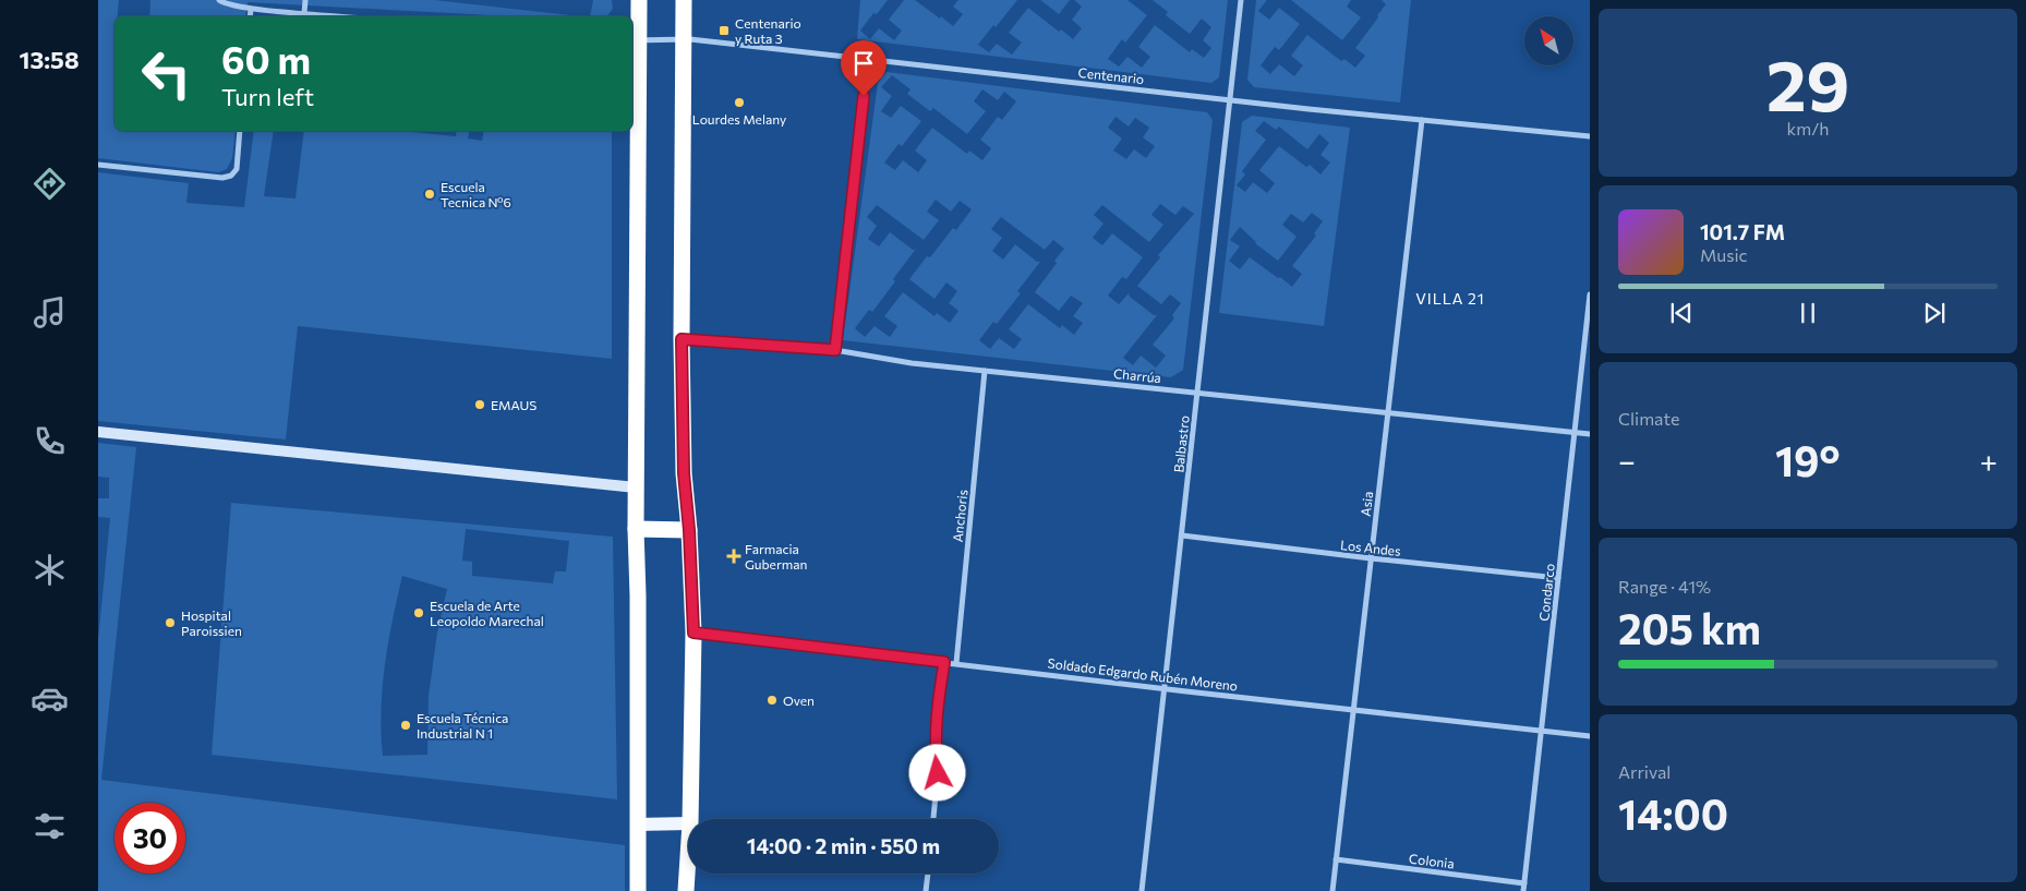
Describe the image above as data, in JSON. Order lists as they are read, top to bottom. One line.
{"streets":{"street":["Centenario","Charrúa","Balbastro","Asia","Anchoris","Los Andes","Condarco","Soldado Edgardo Rubén Moreno","Colonia"]},"crossings":[["Centenario","Balbastro"],["Centenario","Asia"],["Charrúa","Balbastro"],["Charrúa","Asia"],["Charrúa","Anchoris"],["Charrúa","Condarco"],["Balbastro","Los Andes"],["Balbastro","Soldado Edgardo Rubén Moreno"],["Asia","Los Andes"],["Asia","Soldado Edgardo Rubén Moreno"],["Asia","Colonia"],["Anchoris","Soldado Edgardo Rubén Moreno"],["Los Andes","Condarco"],["Condarco","Soldado Edgardo Rubén Moreno"],["Condarco","Colonia"]],"districts":["VILLA 21"],"places":{"transit":["Centenario y Ruta 3"],"other":["Lourdes Melany","Escuela Tecnica Nº6","EMAUS","Escuela de Arte Leopoldo Marechal","Hospital Paroissien","Oven","Escuela Técnica Industrial N 1"],"health":["Farmacia Guberman"]},"north":"top left","page":{"tabs":"13:58","tile":[["29","km/h"],"Climate",["Range · 41%","205 km"],["Arrival","14:00"]],"turn":["60 m","Turn left"],"song":["101.7 FM","Music"],"heat":["−","19°","+"],"limit":"30","trip":"14:00 · 2 min · 550 m"}}
